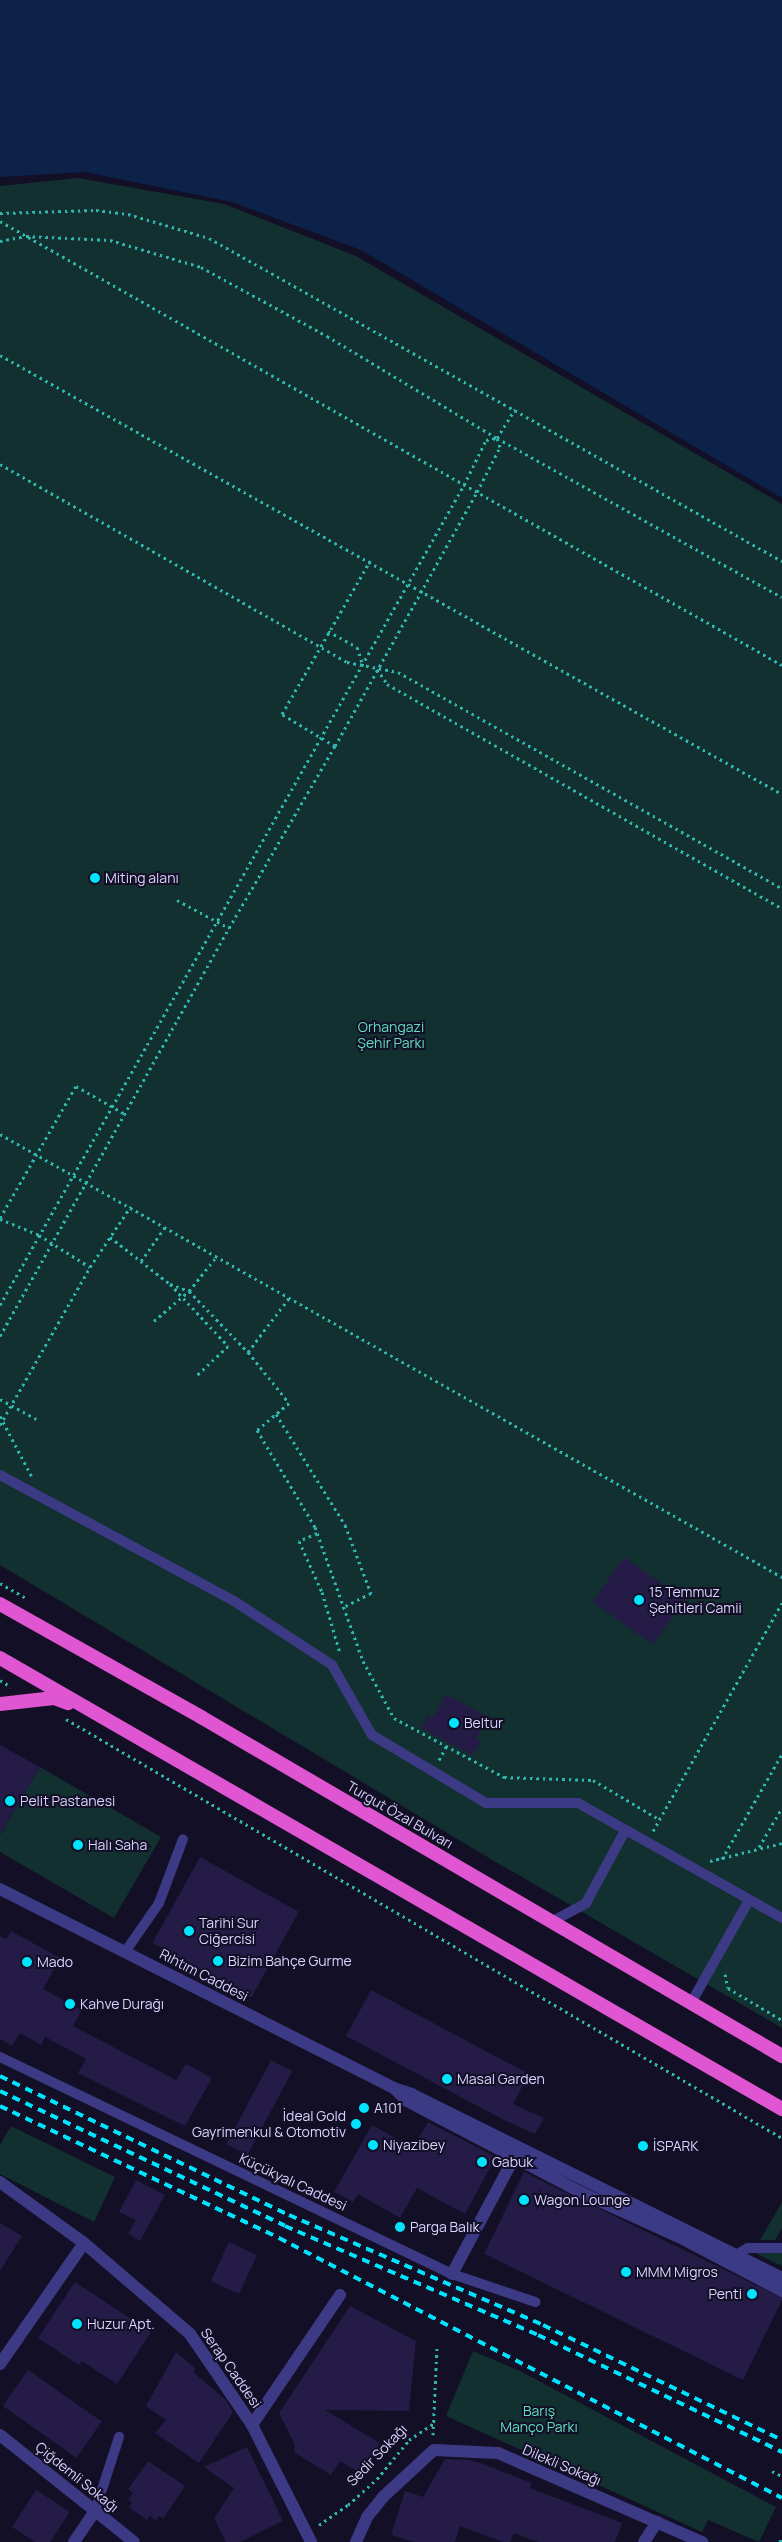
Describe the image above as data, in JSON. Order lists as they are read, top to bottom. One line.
{"streets":{"highway":["Turgut Özal Bulvarı"],"street":["Rıhtım Caddesi","Serap Caddesi","Dilekli Sokağı","Çiğdemli Sokağı"],"lane":["Küçükyalı Caddesi"],"path":["Sedir Sokağı"]},"crossings":[["Serap Caddesi","Sedir Sokağı"]],"parks":["Orhangazi Şehir Parkı","Barış Manço Parkı"],"places":["Miting alanı","15 Temmuz Şehitleri Camii","Beltur","Pelit Pastanesi","Halı Saha","Tarihi Sur Ciğercisi","Bizim Bahçe Gurme","Mado","Kahve Durağı","Masal Garden","A101","İdeal Gold Gayrimenkul & Otomotiv","Niyazibey","İSPARK","Gabuk","Wagon Lounge","Parga Balık","MMM Migros","Penti","Huzur Apt."]}
